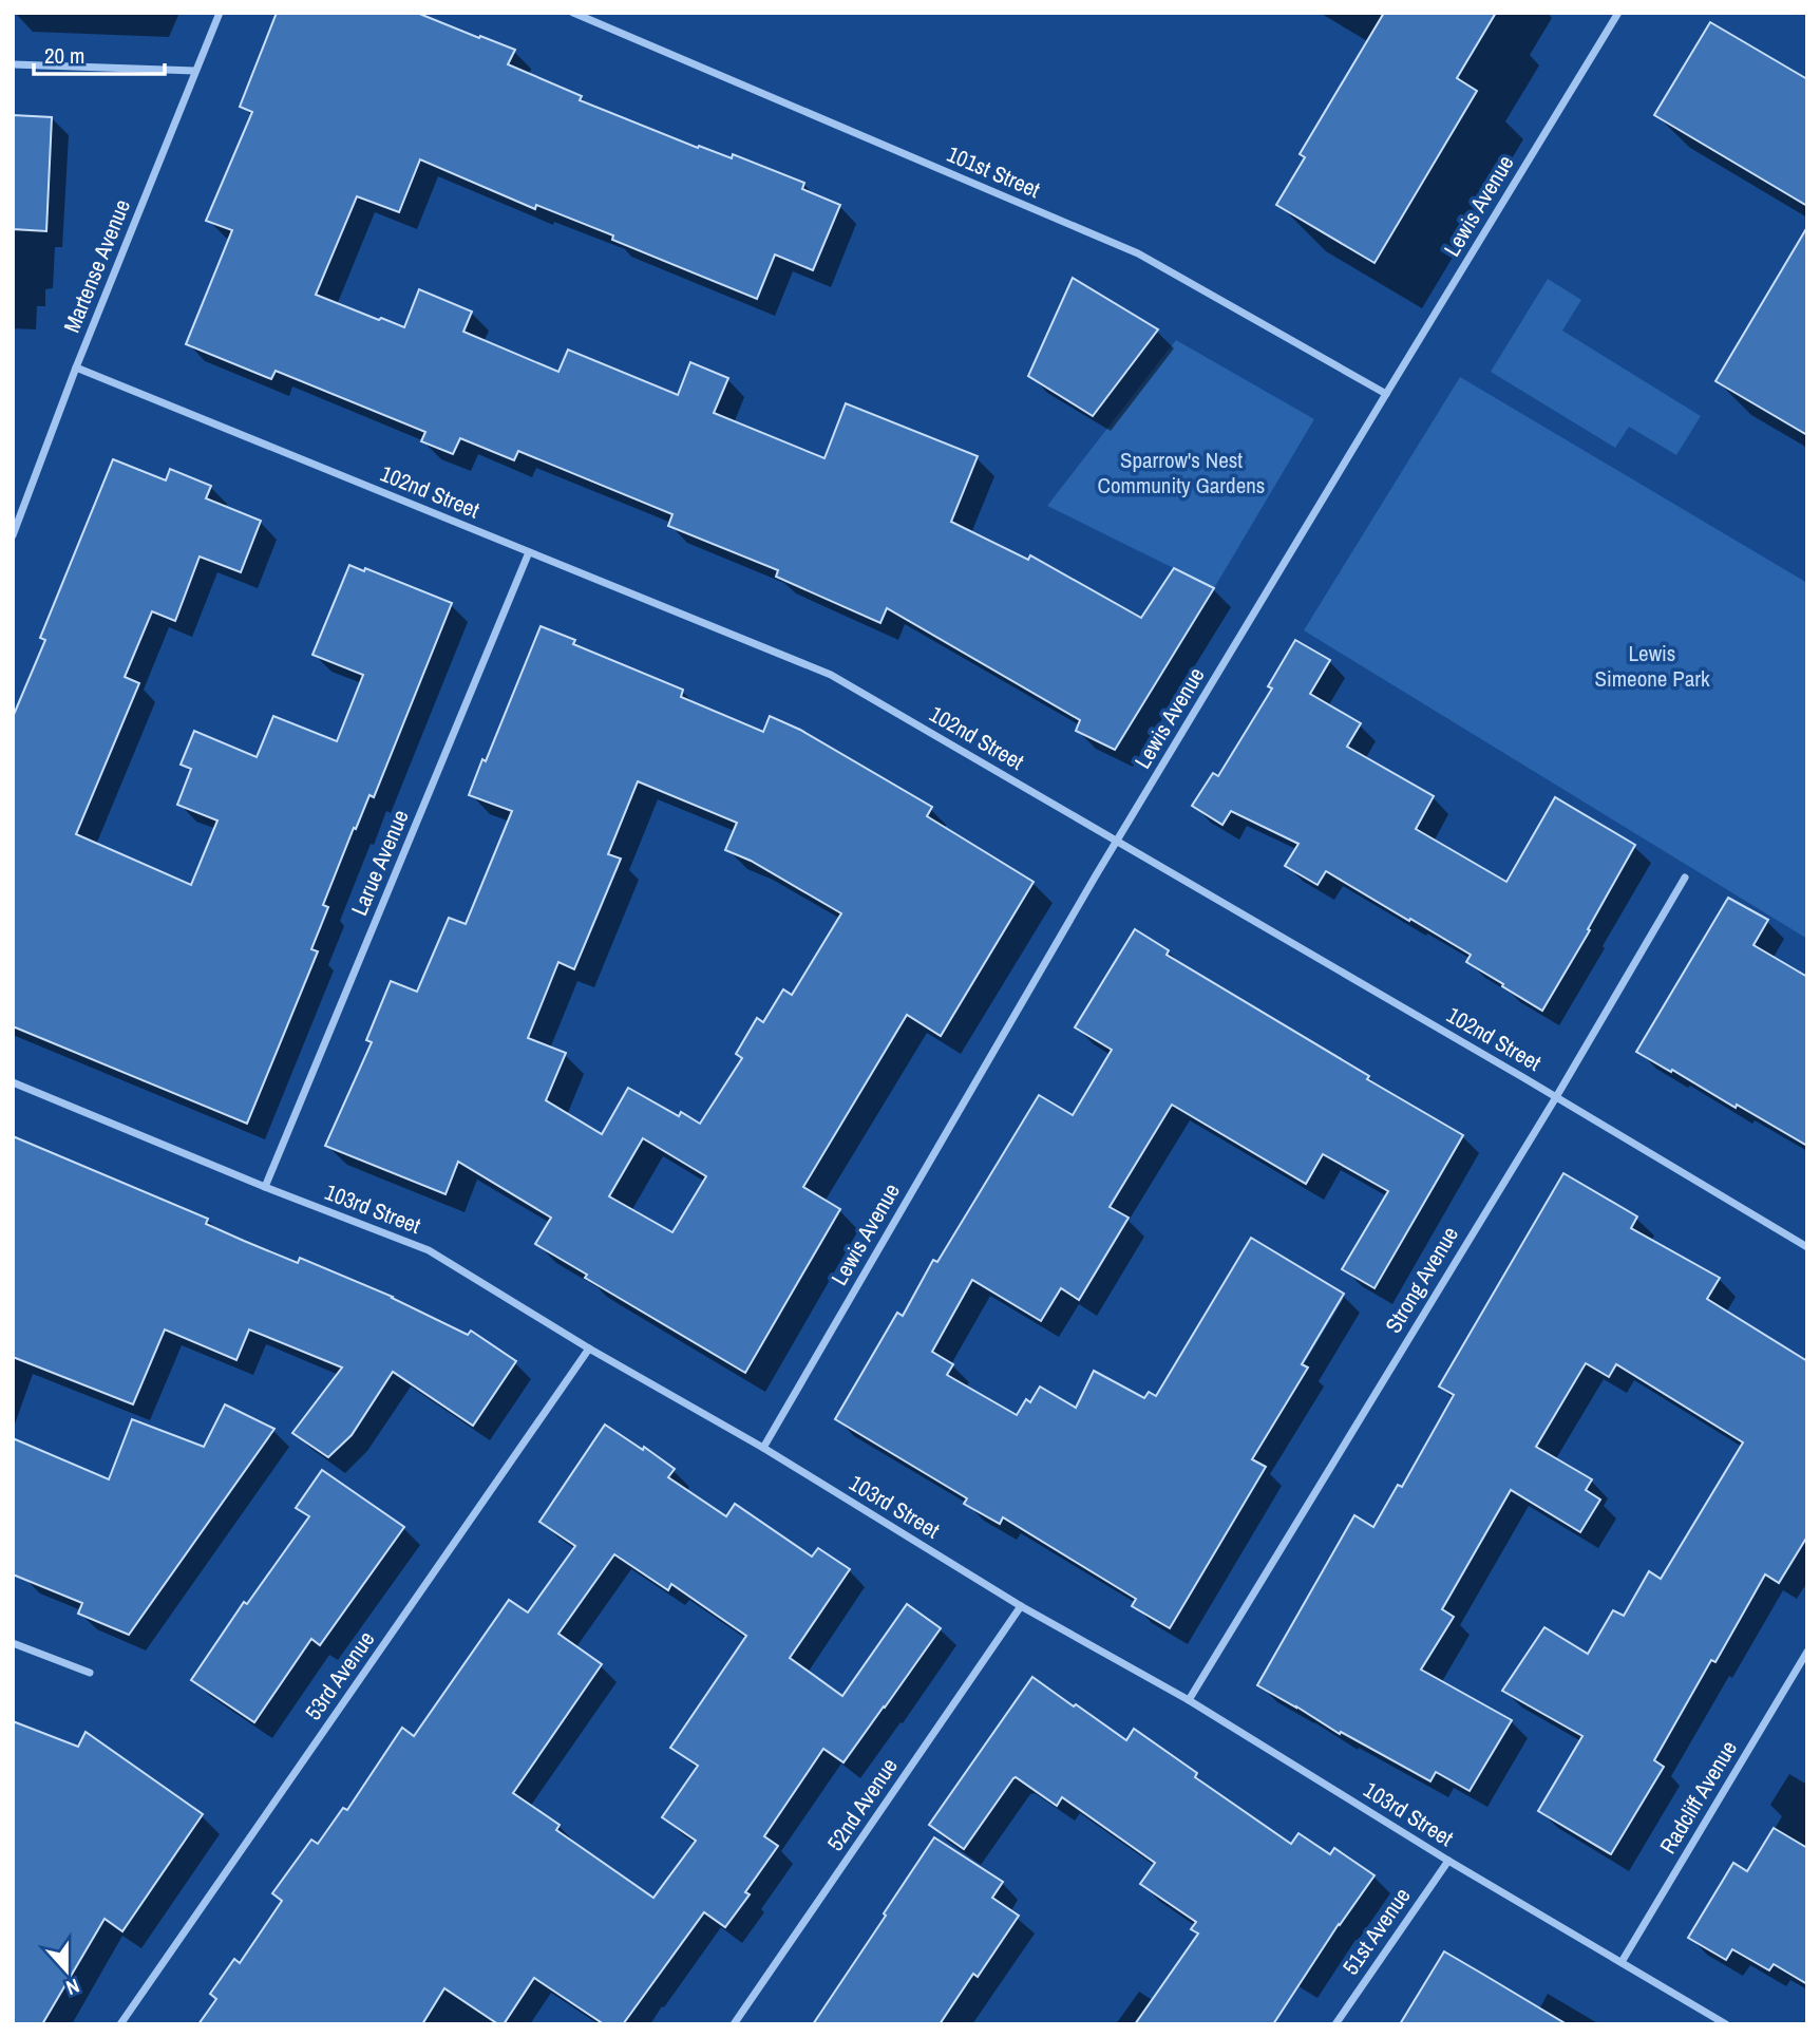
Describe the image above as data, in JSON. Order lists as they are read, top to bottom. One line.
{"streets":{"street":["101st Street","Lewis Avenue","Martense Avenue","102nd Street","Larue Avenue","103rd Street","Strong Avenue","53rd Avenue","Radcliff Avenue","52nd Avenue","51st Avenue"]},"crossings":[["101st Street","Lewis Avenue"],["Lewis Avenue","102nd Street"],["Lewis Avenue","103rd Street"],["Martense Avenue","102nd Street"],["102nd Street","Larue Avenue"],["102nd Street","Strong Avenue"],["Larue Avenue","103rd Street"],["103rd Street","Strong Avenue"],["103rd Street","53rd Avenue"],["103rd Street","Radcliff Avenue"],["103rd Street","52nd Avenue"],["103rd Street","51st Avenue"]],"parks":["Sparrow's Nest Community Gardens","Lewis Simeone Park"],"scale_bar":"20 m","north":"bottom"}
